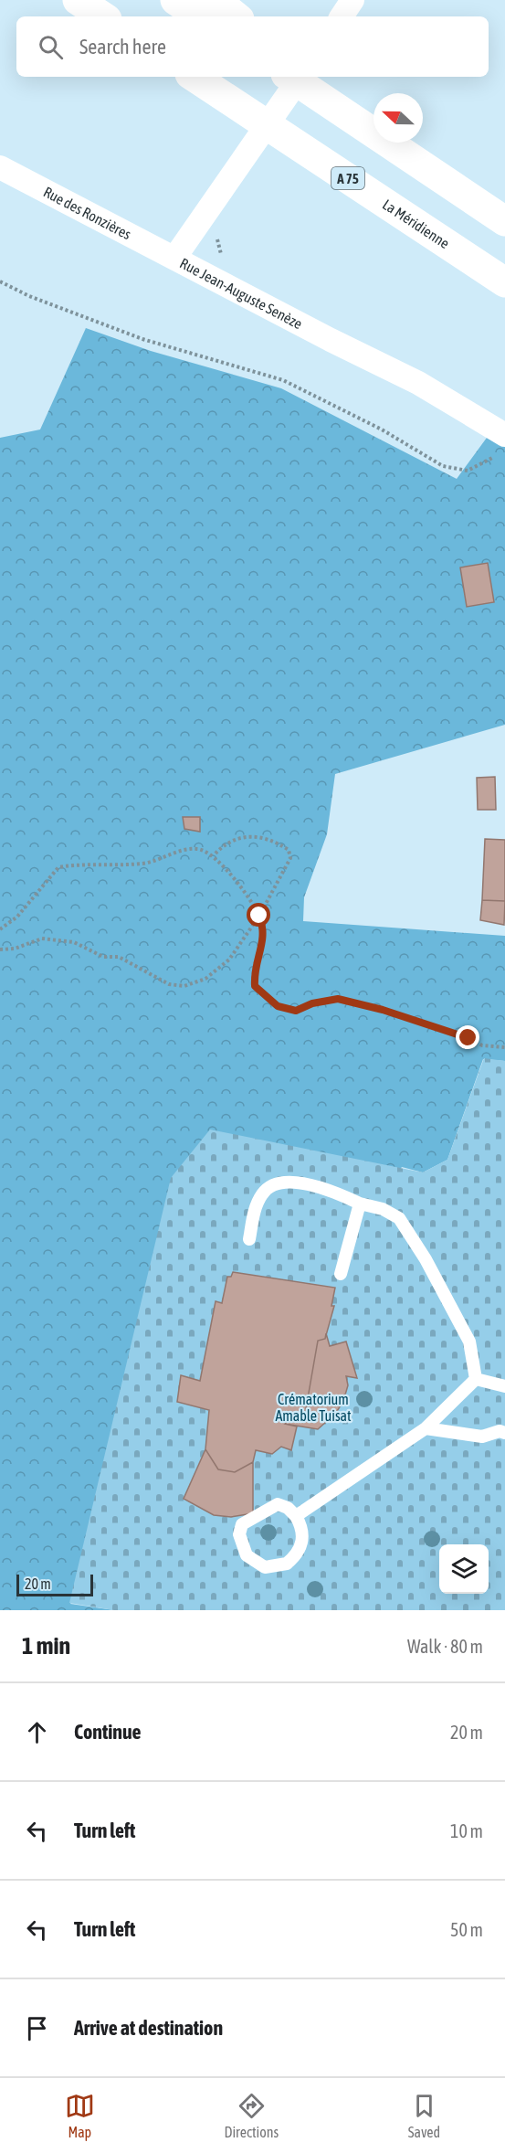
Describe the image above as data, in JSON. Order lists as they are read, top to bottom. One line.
{"streets":{"highway":["A 75","La Méridienne"],"street":["Rue des Ronzières","Rue Jean-Auguste Senèze"]},"crossings":[["Rue des Ronzières","Rue Jean-Auguste Senèze"]],"parks":["Crématorium Amable Tuisat"],"scale_bar":"20 m","north":"left","page":{"search":"Search here","scale":"20 m","heading":["1 min","Walk · 80 m"],"list":[["Continue","20 m"],["Turn left","10 m"],["Turn left","50 m"],"Arrive at destination"],"nav":["Map","Directions","Saved"]}}
